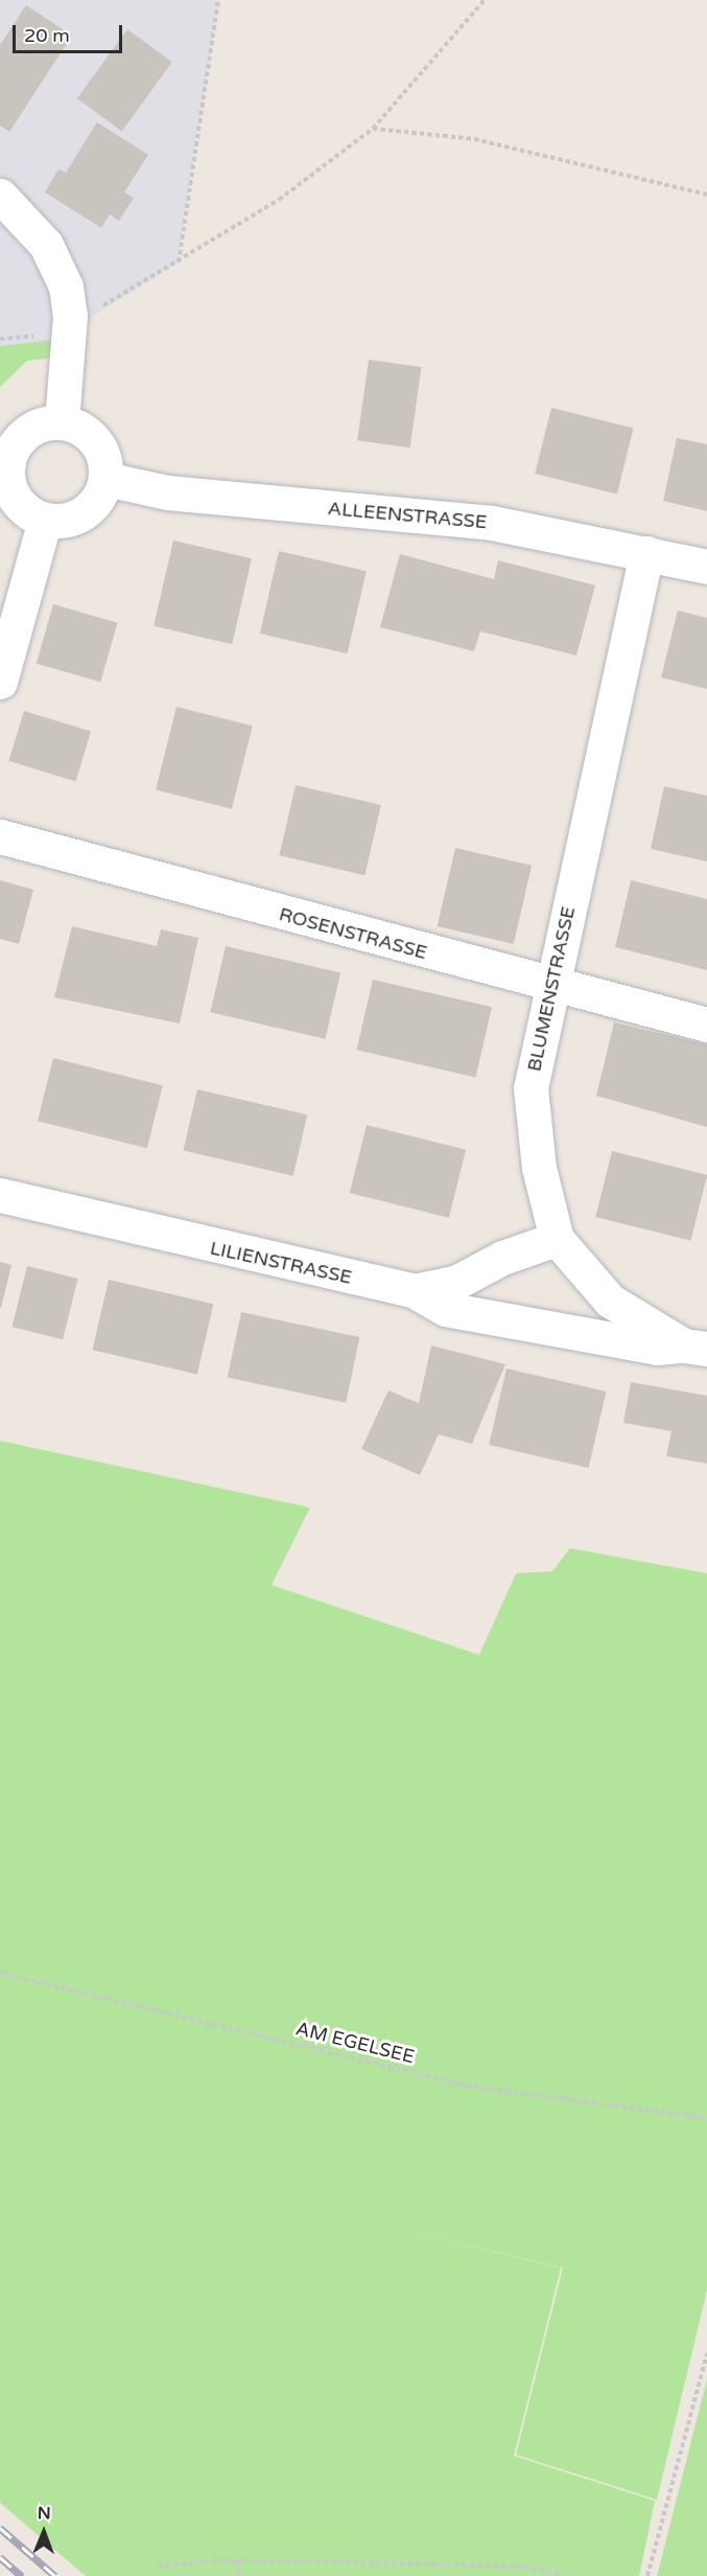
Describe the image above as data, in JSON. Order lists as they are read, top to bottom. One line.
{"streets":{"street":["ALLEENSTRASSE","ROSENSTRASSE","BLUMENSTRASSE","LILIENSTRASSE"],"path":["AM EGELSEE"]},"crossings":[["ALLEENSTRASSE","BLUMENSTRASSE"],["ROSENSTRASSE","BLUMENSTRASSE"],["BLUMENSTRASSE","LILIENSTRASSE"]],"scale_bar":"20 m","north":"top"}
